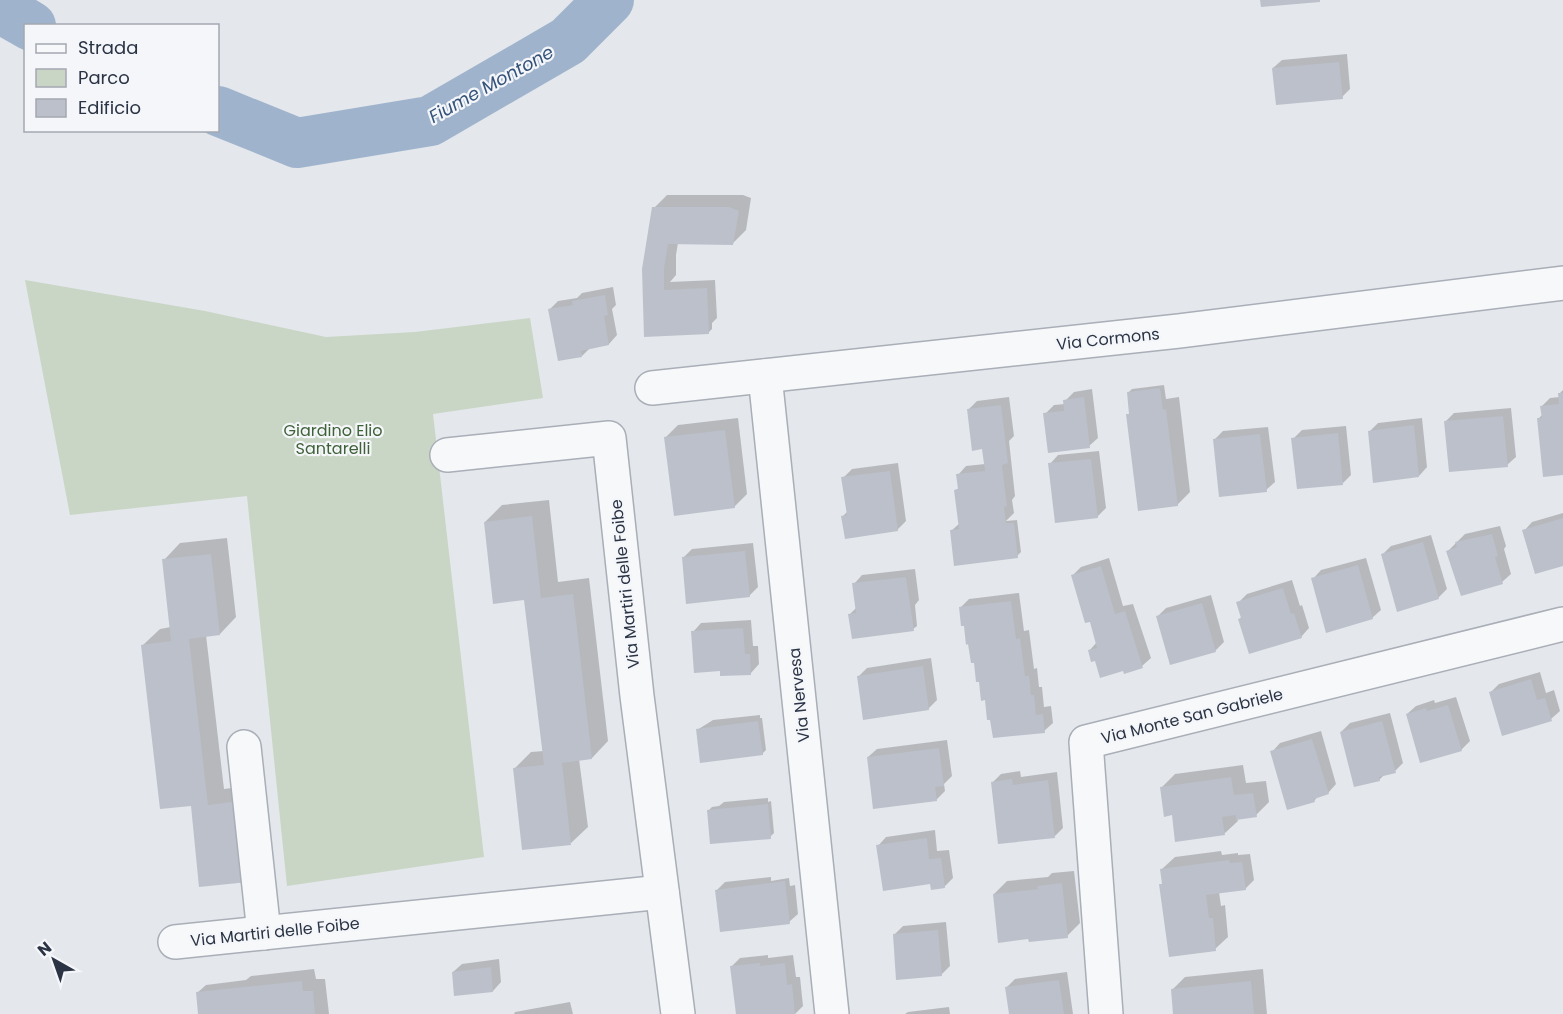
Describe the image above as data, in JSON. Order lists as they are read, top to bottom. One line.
{"streets":{"street":["Via Cormons","Via Martiri delle Foibe","Via Nervesa","Via Monte San Gabriele"]},"crossings":[["Via Cormons","Via Nervesa"]],"water":["Fiume Montone"],"parks":["Giardino Elio Santarelli"],"legend":["Strada","Parco","Edificio"],"north":"top left"}
